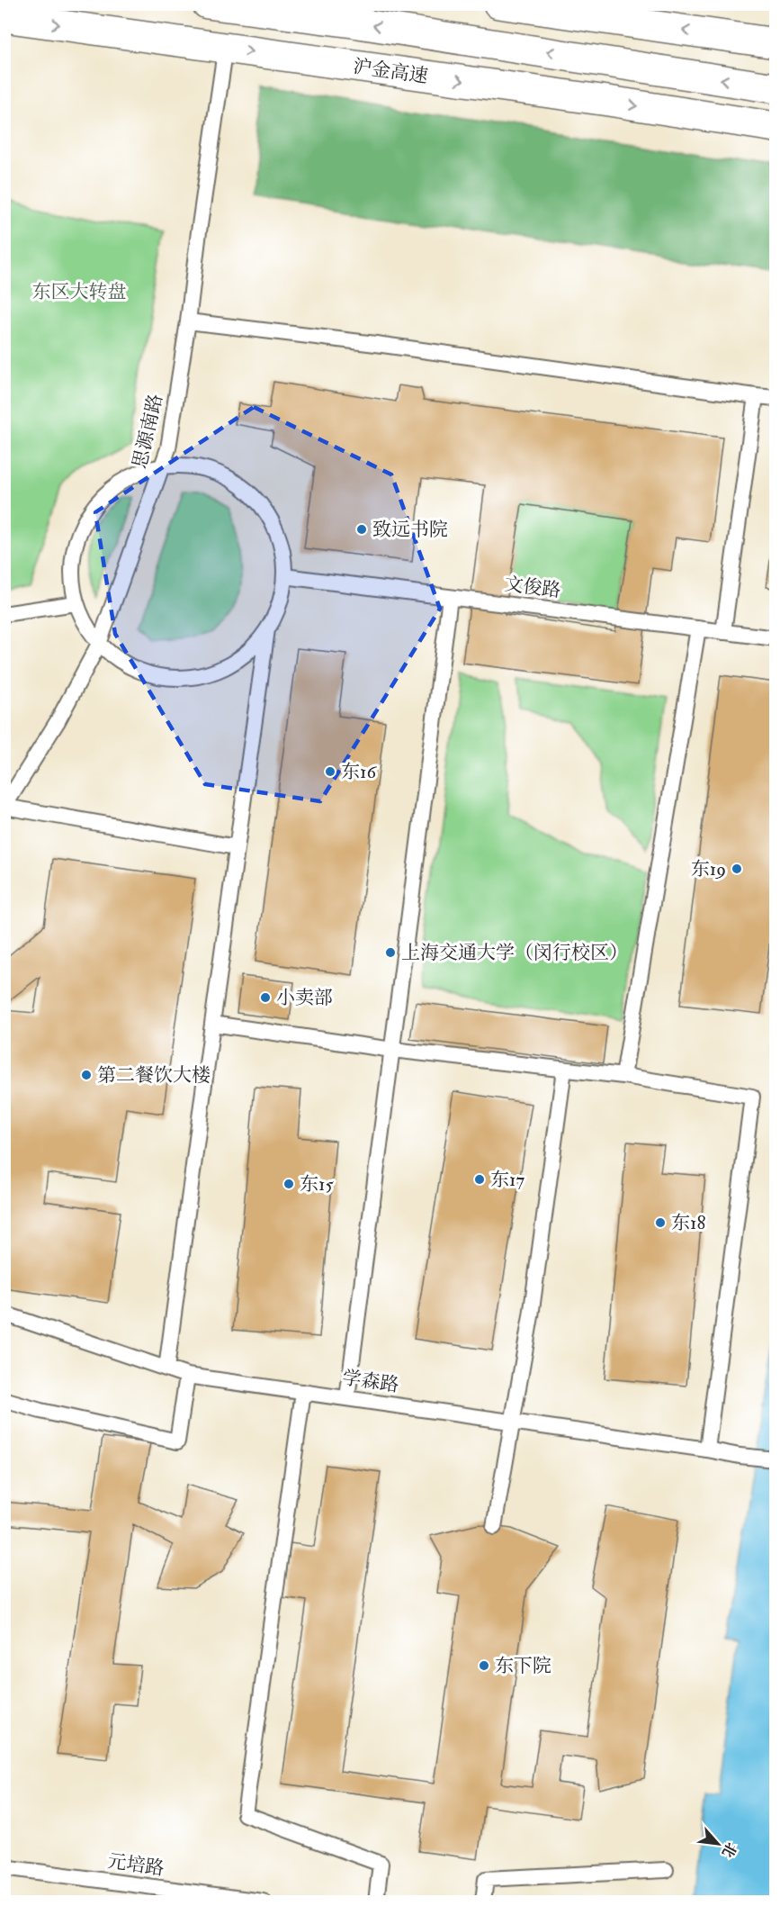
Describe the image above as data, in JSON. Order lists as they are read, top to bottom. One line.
{"streets":{"highway":["沪金高速"],"lane":["思源南路","文俊路","学森路","元培路"]},"parks":["东区大转盘"],"places":["致远书院","东16","东19","上海交通大学（闵行校区）","小卖部","第二餐饮大楼","东17","东15","东18","东下院"],"north":"bottom right"}
